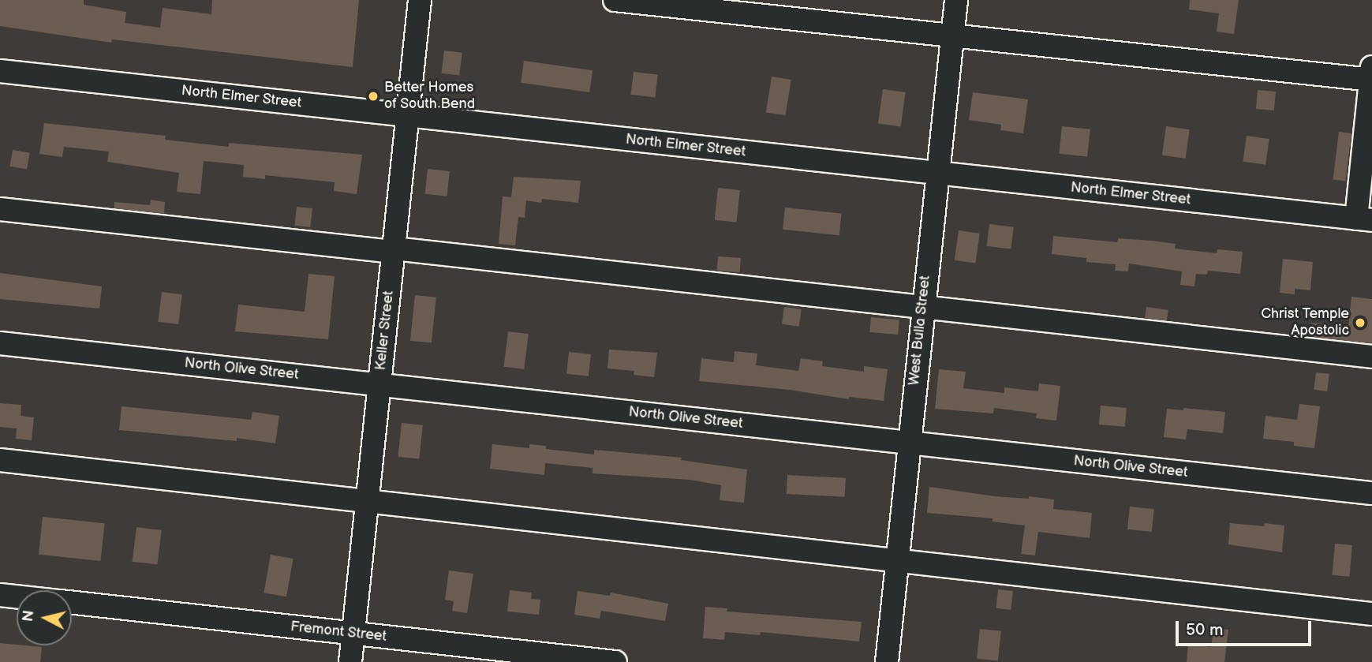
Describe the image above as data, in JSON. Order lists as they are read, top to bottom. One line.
{"streets":{"street":["North Elmer Street","Keller Street","West Bulla Street","North Olive Street","Fremont Street"]},"crossings":[["North Elmer Street","Keller Street"],["North Elmer Street","West Bulla Street"],["Keller Street","North Olive Street"],["Keller Street","Fremont Street"],["West Bulla Street","North Olive Street"]],"places":["Better Homes of South Bend","Christ Temple Apostolic"],"scale_bar":"50 m","north":"left"}
